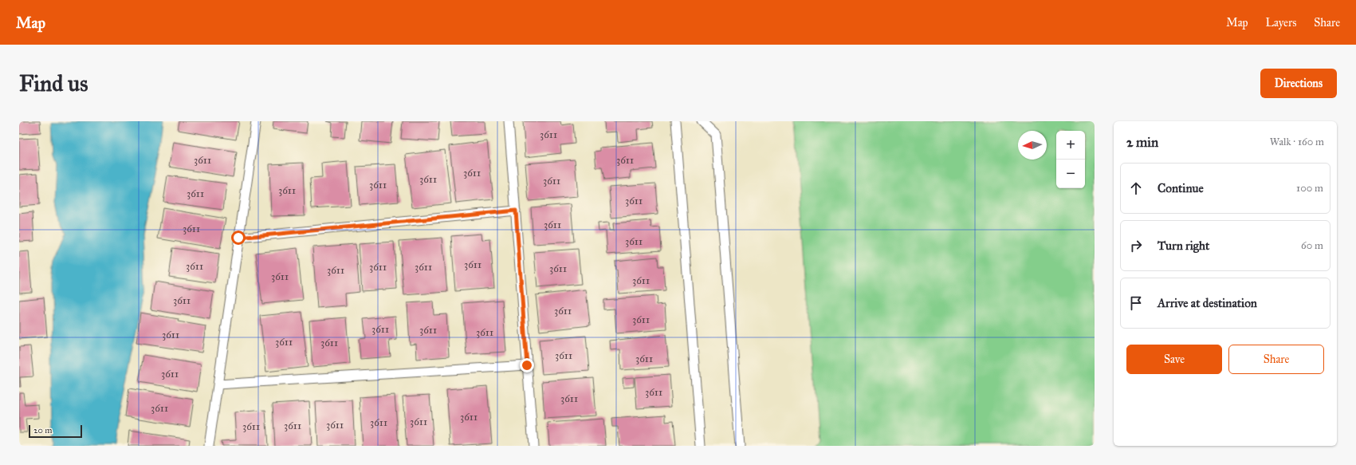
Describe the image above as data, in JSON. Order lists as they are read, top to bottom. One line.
{"house_numbers":["3611","3611","3611","3611","3611","3611","3611","3611","3611","3611","3611","3611","3611","3611","3611","3611","3611","3611","3611","3611","3611","3611","3611","3611","3611","3611","3611","3611","3611","3611","3611","3611","3611","3611","3611","3611","3611","3611","3611","3611","3611","3611"],"scale_bar":"20 m","north":"left","page":{"header":"Map","nav":["Map","Layers","Share"],"buttons":["Directions",["Save","Share"]],"title":"Find us","heading":["2 min","Walk · 160 m"],"map_buttons":["+","−"],"list":[["Continue","100 m"],["Turn right","60 m"],"Arrive at destination"],"scale":"20 m"}}
